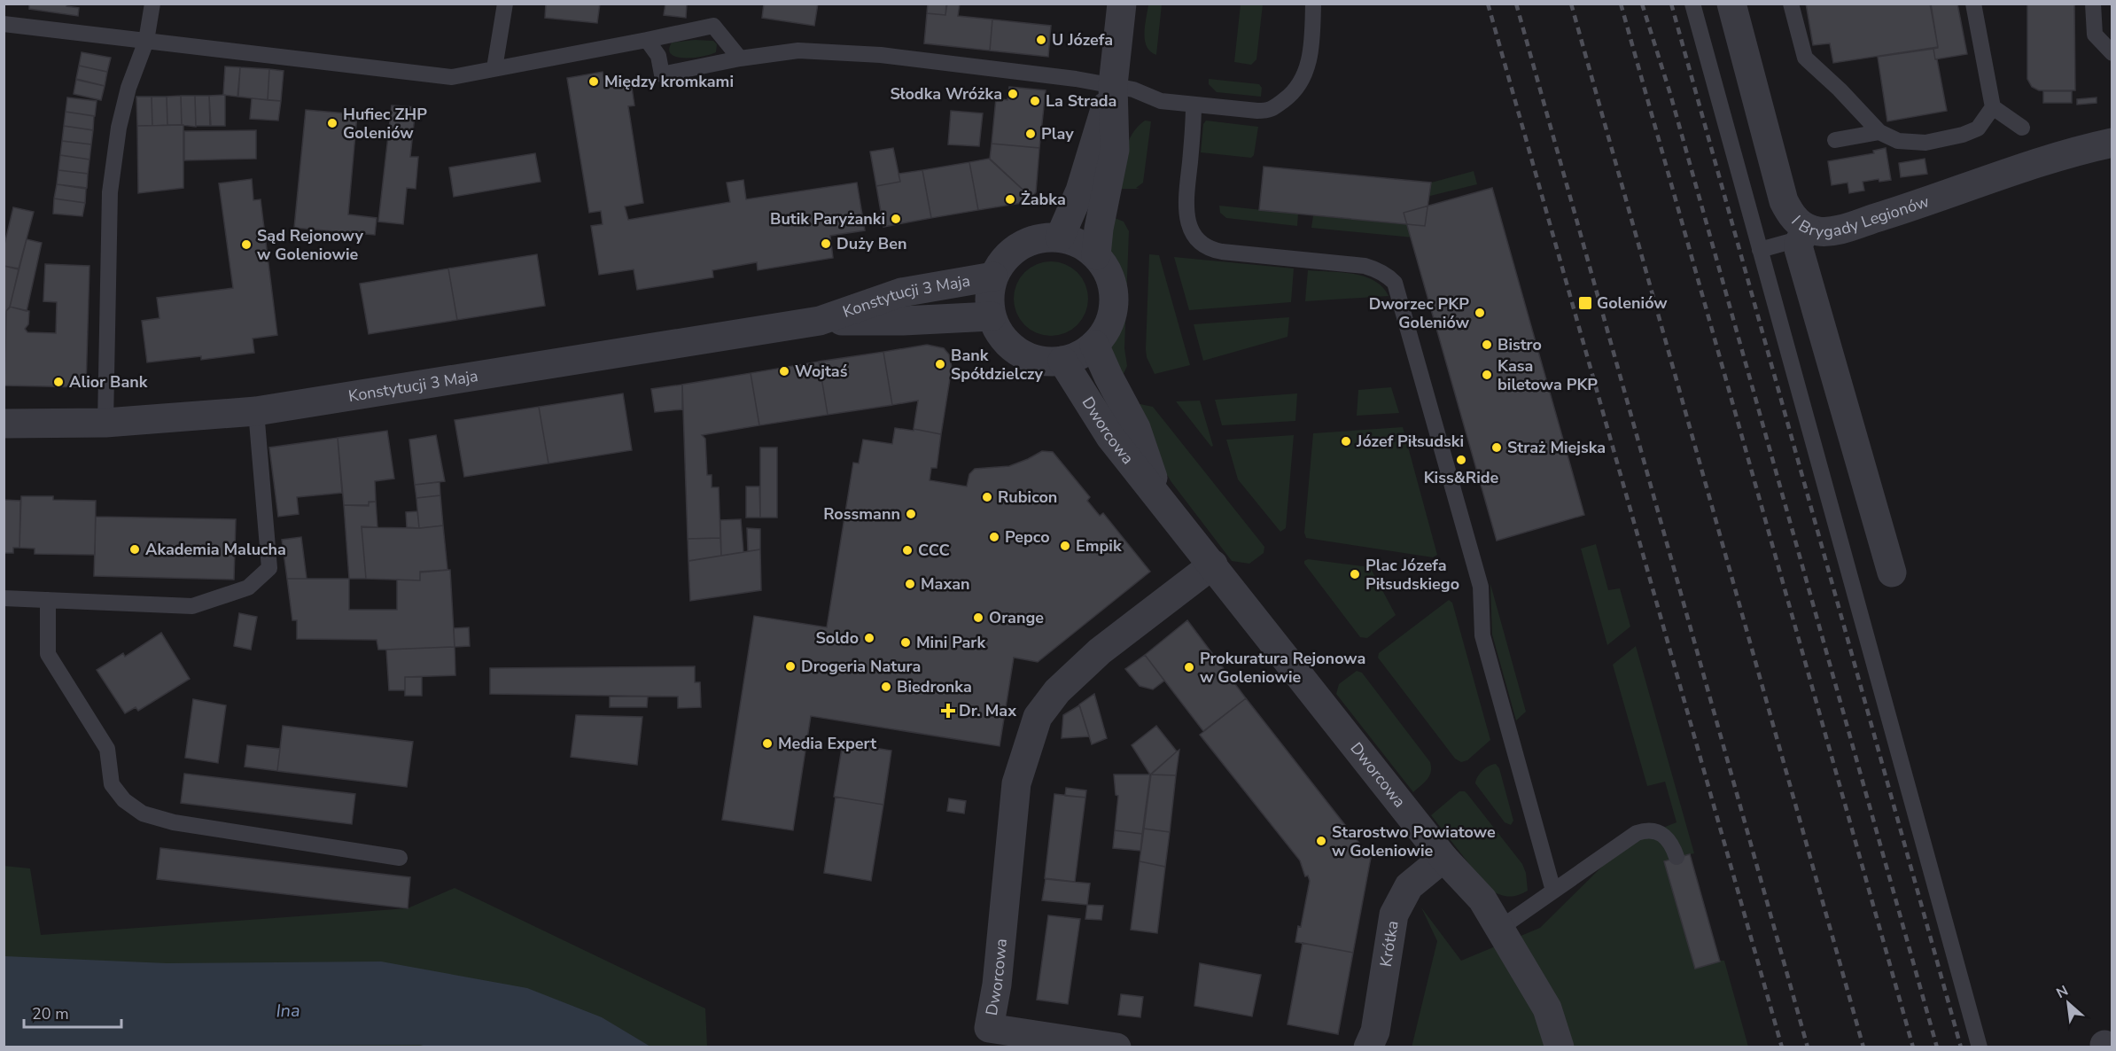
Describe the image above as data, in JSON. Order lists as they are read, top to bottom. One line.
{"streets":{"street":["I Brygady Legionów","Konstytucji 3 Maja","Dworcowa","Krótka"]},"crossings":[["Konstytucji 3 Maja","Dworcowa"],["Dworcowa","Krótka"]],"water":["Ina"],"places":{"other":["U Józefa","Między kromkami","Słodka Wróżka","La Strada","Hufiec ZHP Goleniów","Play","Żabka","Butik Paryżanki","Duży Ben","Sąd Rejonowy w Goleniowie","Dworzec PKP Goleniów","Bistro","Bank Spółdzielczy","Wojtaś","Kasa biletowa PKP","Alior Bank","Józef Piłsudski","Straż Miejska","Kiss&Ride","Rubicon","Rossmann","Pepco","Empik","Akademia Malucha","CCC","Plac Józefa Piłsudskiego","Maxan","Orange","Soldo","Mini Park","Drogeria Natura","Prokuratura Rejonowa w Goleniowie","Biedronka","Media Expert","Starostwo Powiatowe w Goleniowie"],"transit":["Goleniów"],"health":["Dr. Max"]},"scale_bar":"20 m","north":"top left"}
